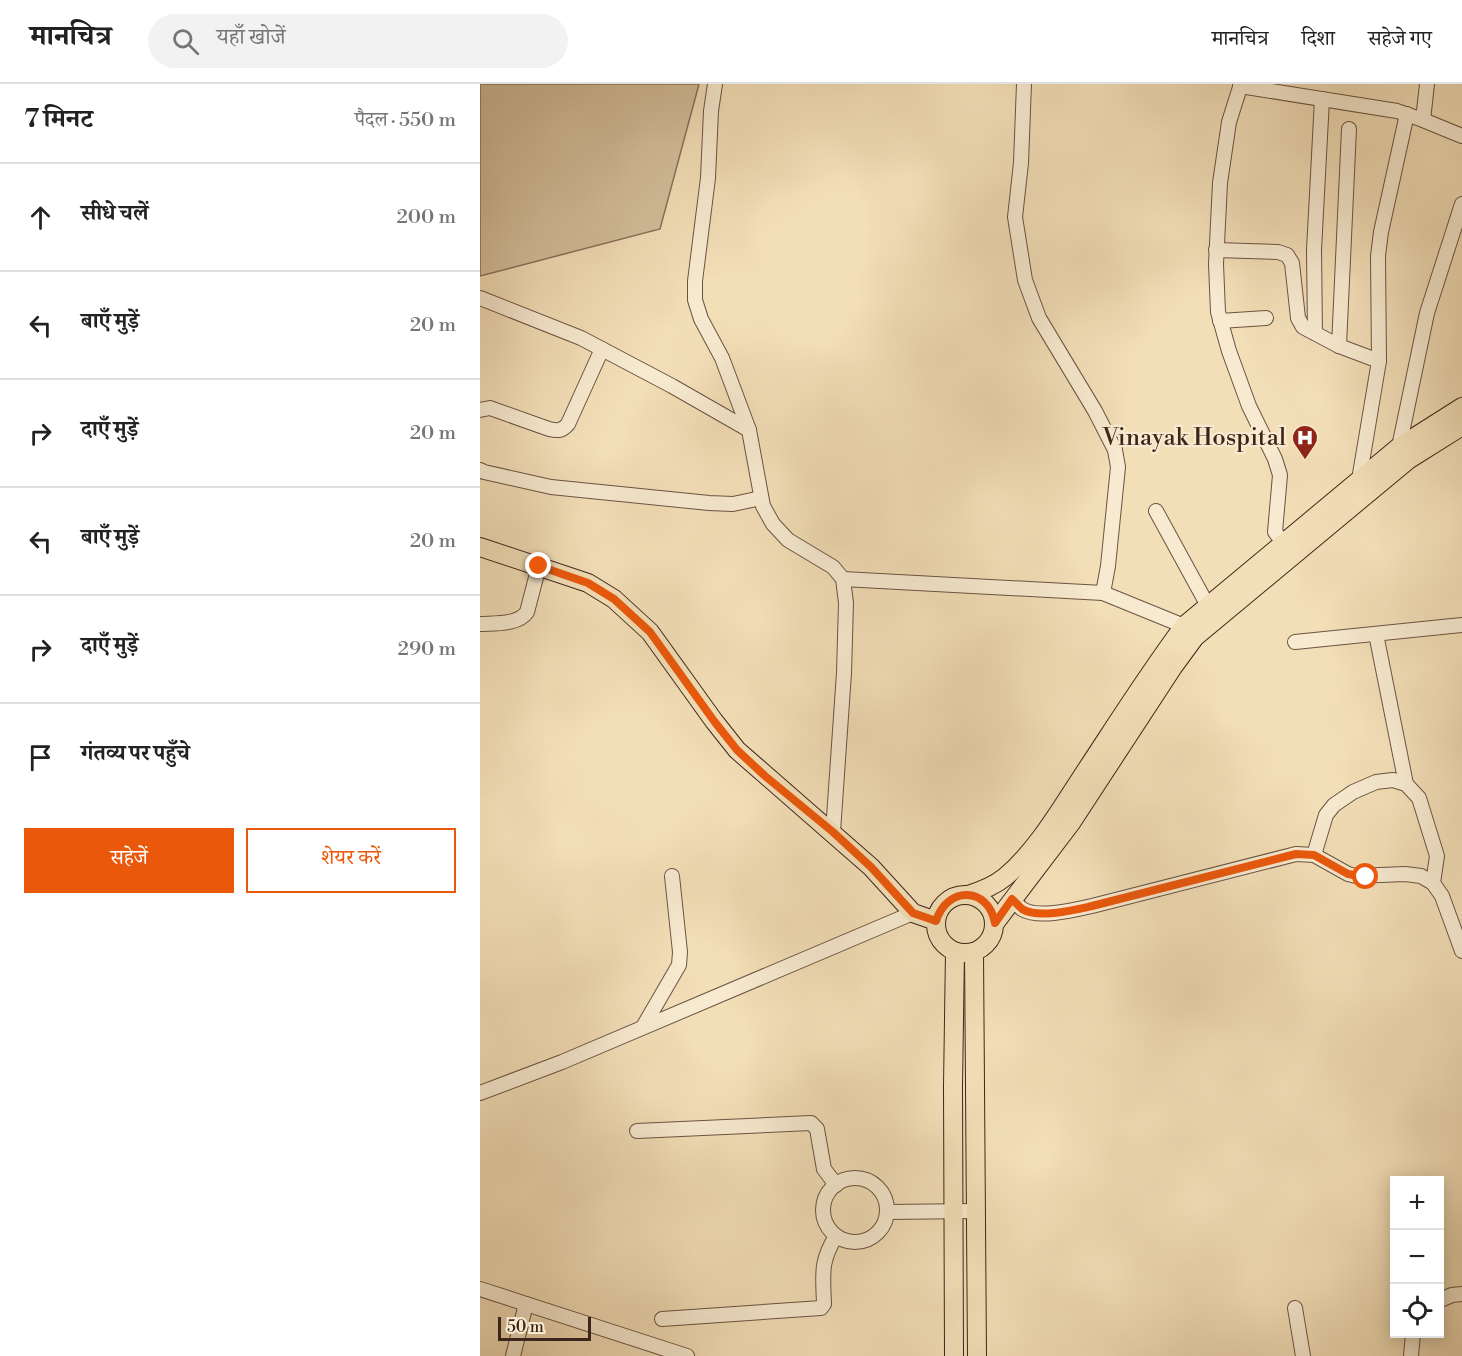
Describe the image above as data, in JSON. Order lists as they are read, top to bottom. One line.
{"places":{"hospital":["Vinayak Hospital"]},"scale_bar":"50 m","page":{"header":"मानचित्र","search":"यहाँ खोजें","nav":["मानचित्र","दिशा","सहेजे गए"],"heading":["7 मिनट","पैदल · 550 m"],"list":[["सीधे चलें","200 m"],["बाएँ मुड़ें","20 m"],["दाएँ मुड़ें","20 m"],["बाएँ मुड़ें","20 m"],["दाएँ मुड़ें","290 m"],"गंतव्य पर पहुँचे"],"buttons":["सहेजें","शेयर करें"],"map_buttons":["+","−"],"scale":"50 m"}}
